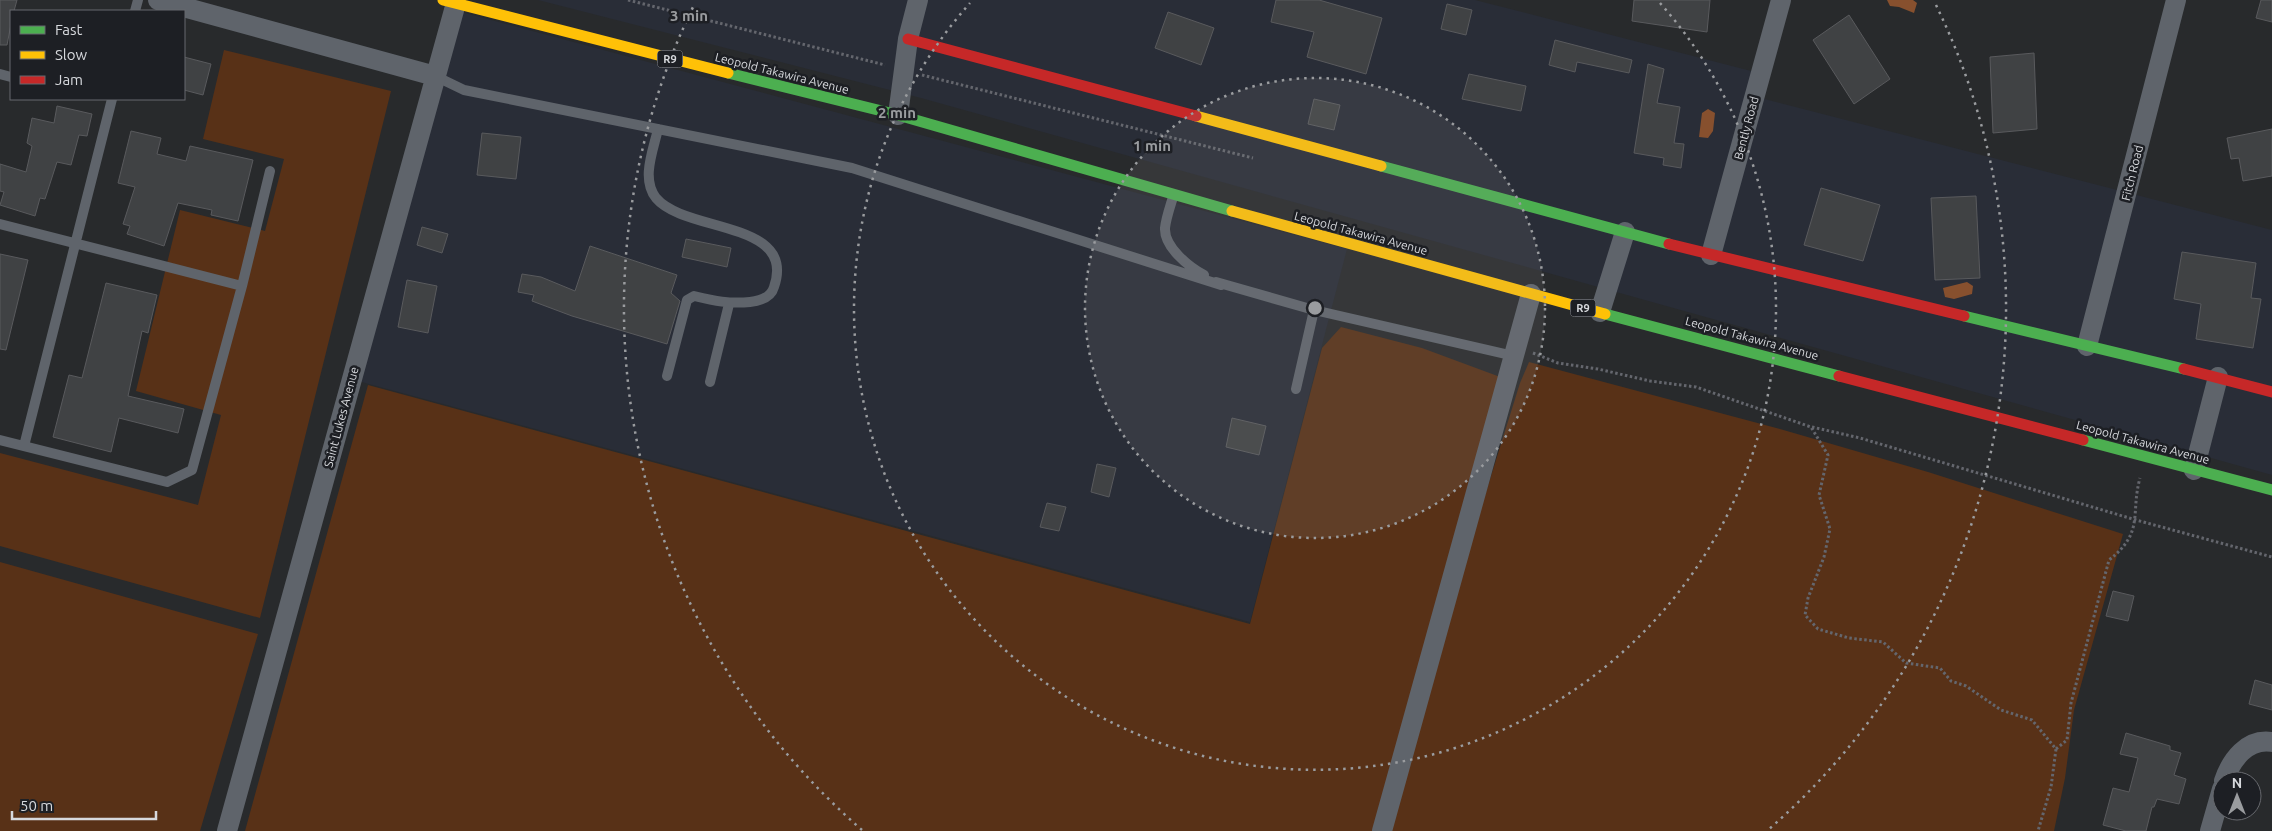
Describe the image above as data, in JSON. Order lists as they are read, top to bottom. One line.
{"streets":{"main road":["R9","Leopold Takawira Avenue"],"street":["Bently Road","Fitch Road","Saint Lukes Avenue"]},"crossings":[["Leopold Takawira Avenue","Saint Lukes Avenue"]],"legend":["Fast","Slow","Jam"],"scale_bar":"50 m","north":"top","rings":["3 min","2 min","1 min"]}
